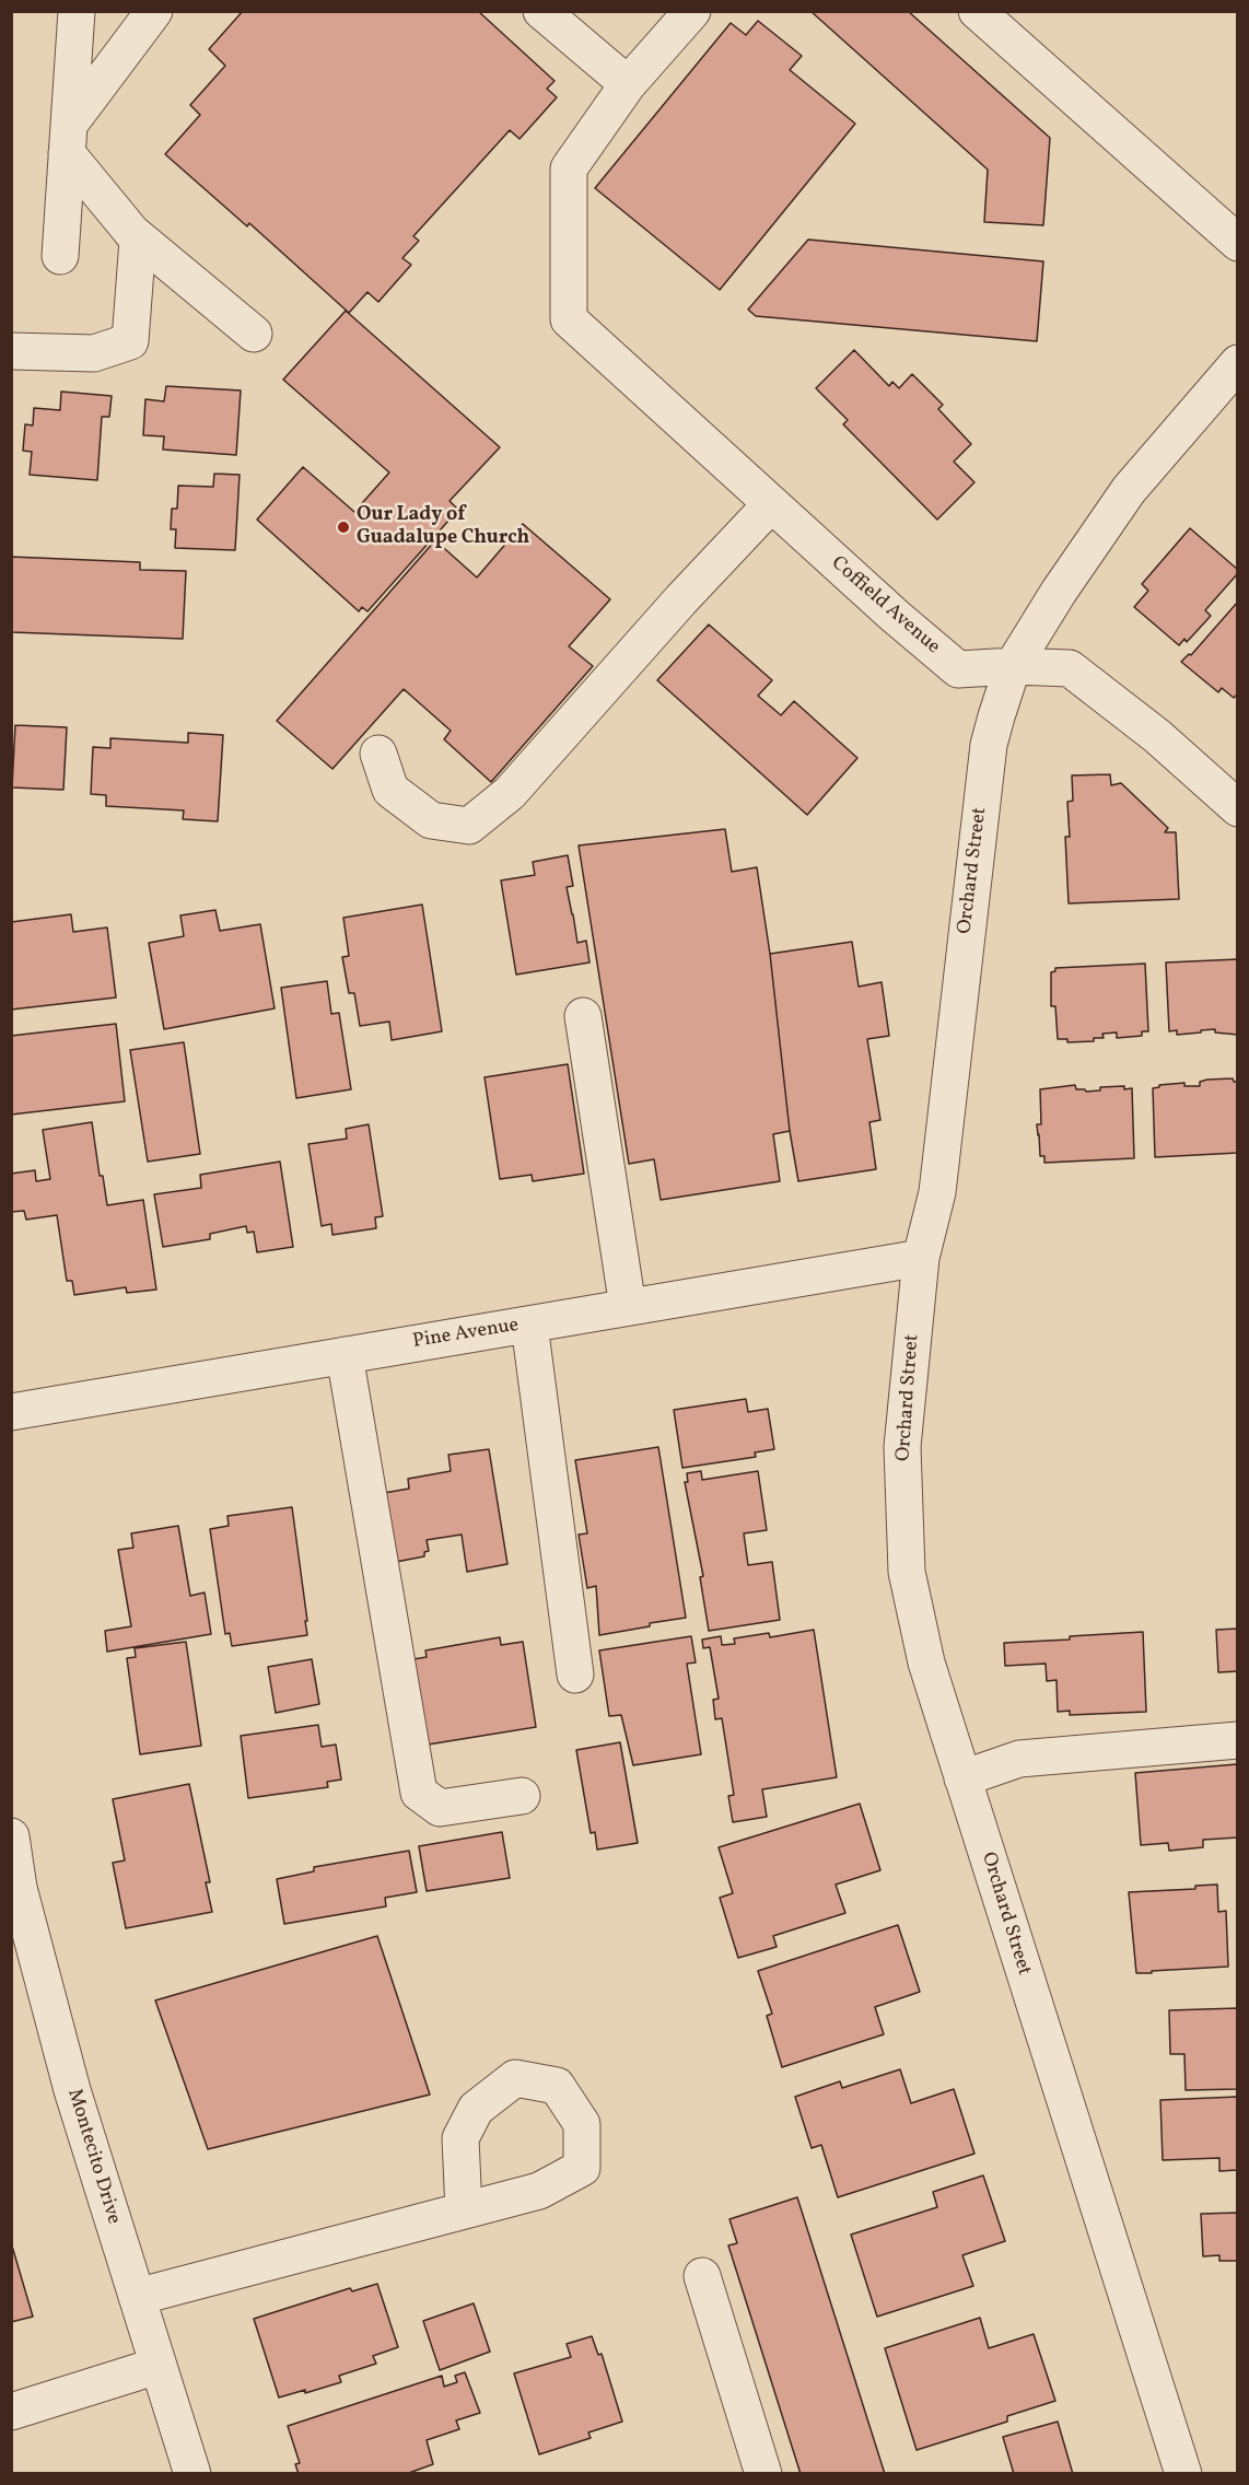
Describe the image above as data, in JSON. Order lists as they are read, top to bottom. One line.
{"streets":{"street":["Coffield Avenue","Orchard Street","Pine Avenue","Montecito Drive"]},"crossings":[["Coffield Avenue","Orchard Street"],["Orchard Street","Pine Avenue"]],"places":["Our Lady of Guadalupe Church"]}
